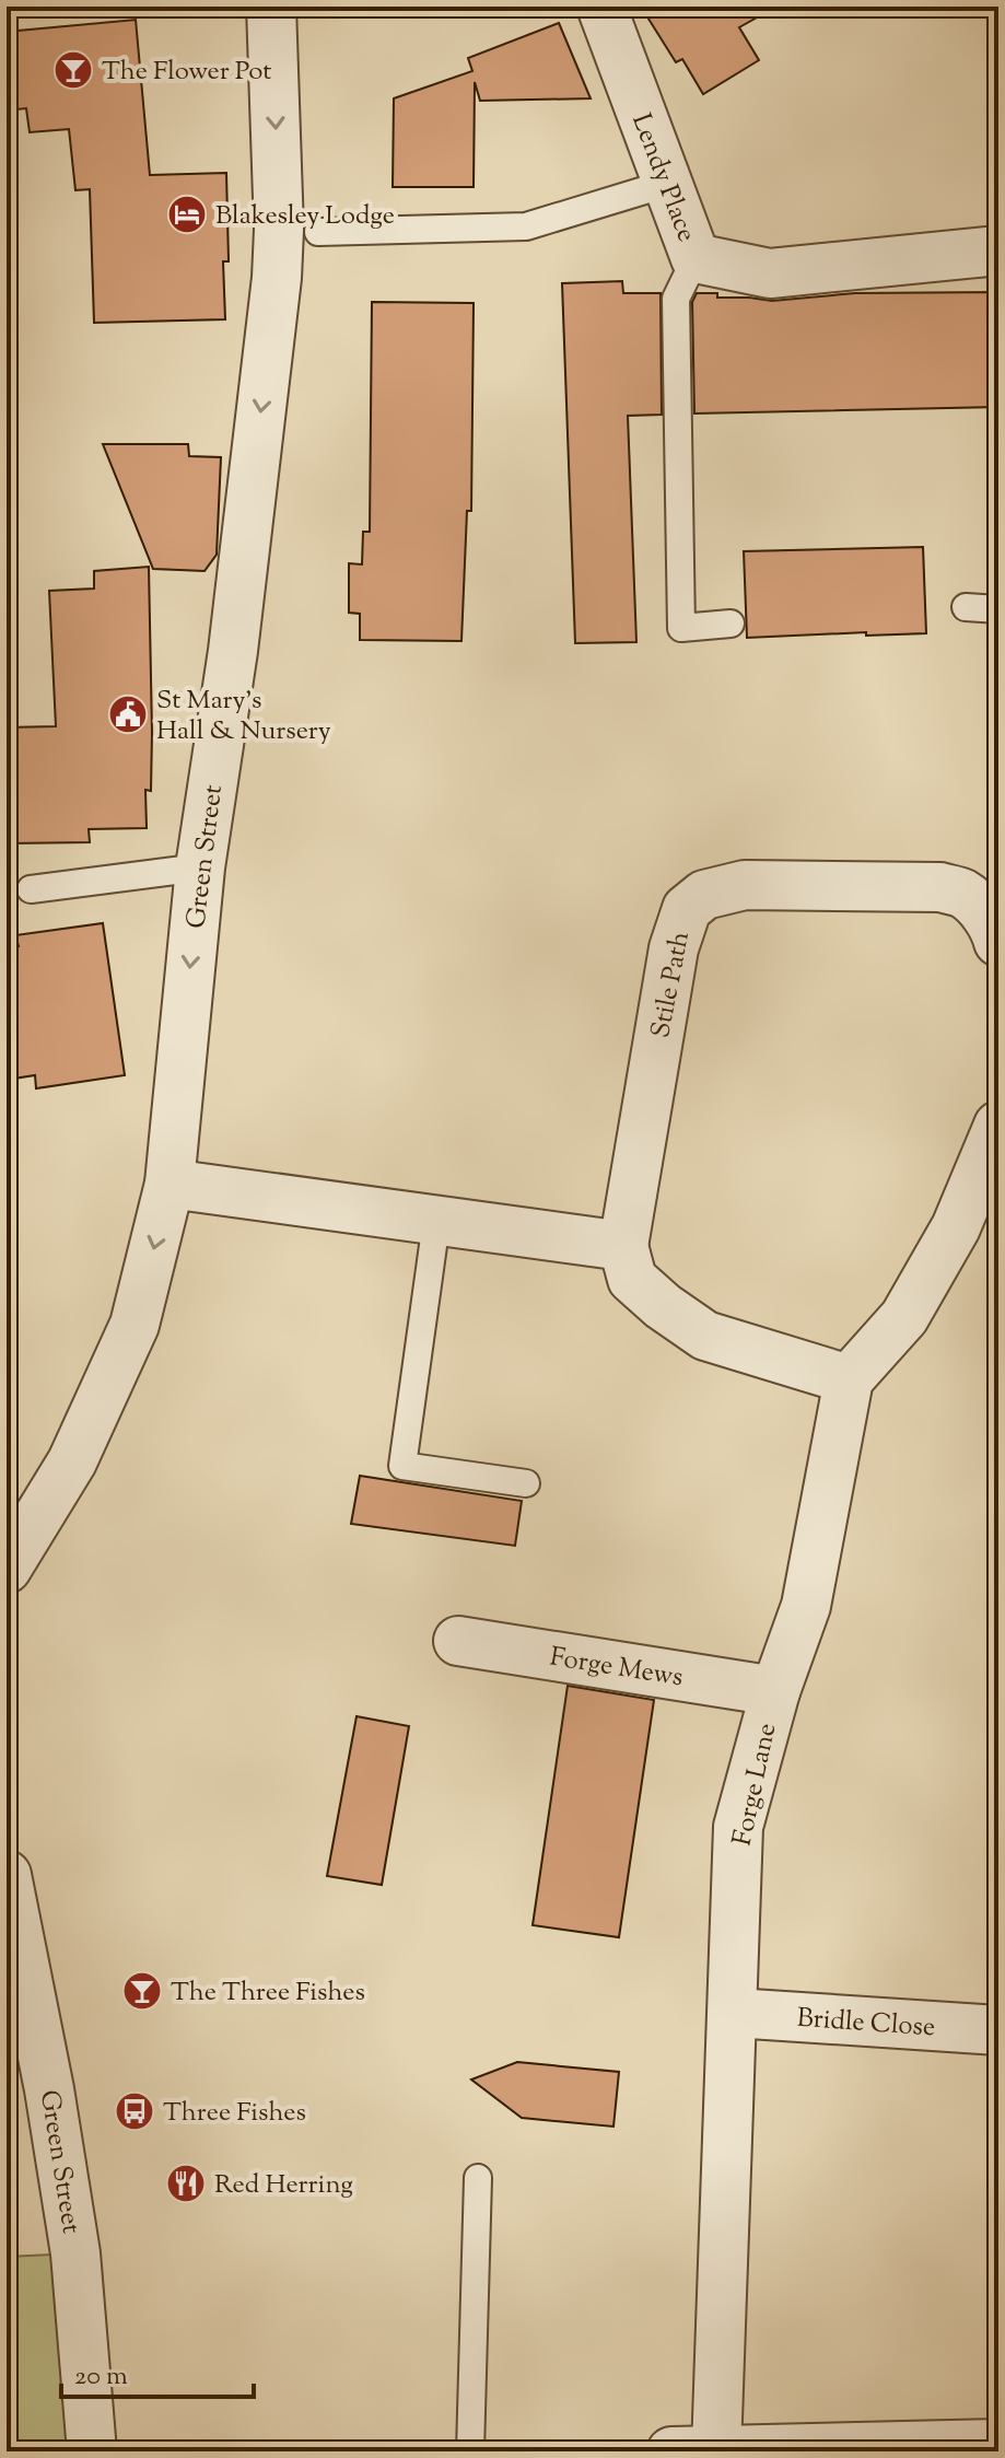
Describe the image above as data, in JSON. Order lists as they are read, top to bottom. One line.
{"streets":{"street":["Lendy Place","Green Street","Stile Path","Forge Mews","Forge Lane","Bridle Close"]},"crossings":[["Forge Mews","Forge Lane"],["Forge Lane","Bridle Close"]],"one_way":["Green Street"],"places":{"bar":["The Flower Pot","The Three Fishes"],"hotel":["Blakesley Lodge"],"public building":["St Mary's Hall & Nursery"],"bus stop":["Three Fishes"],"restaurant":["Red Herring"]},"scale_bar":"20 m"}
